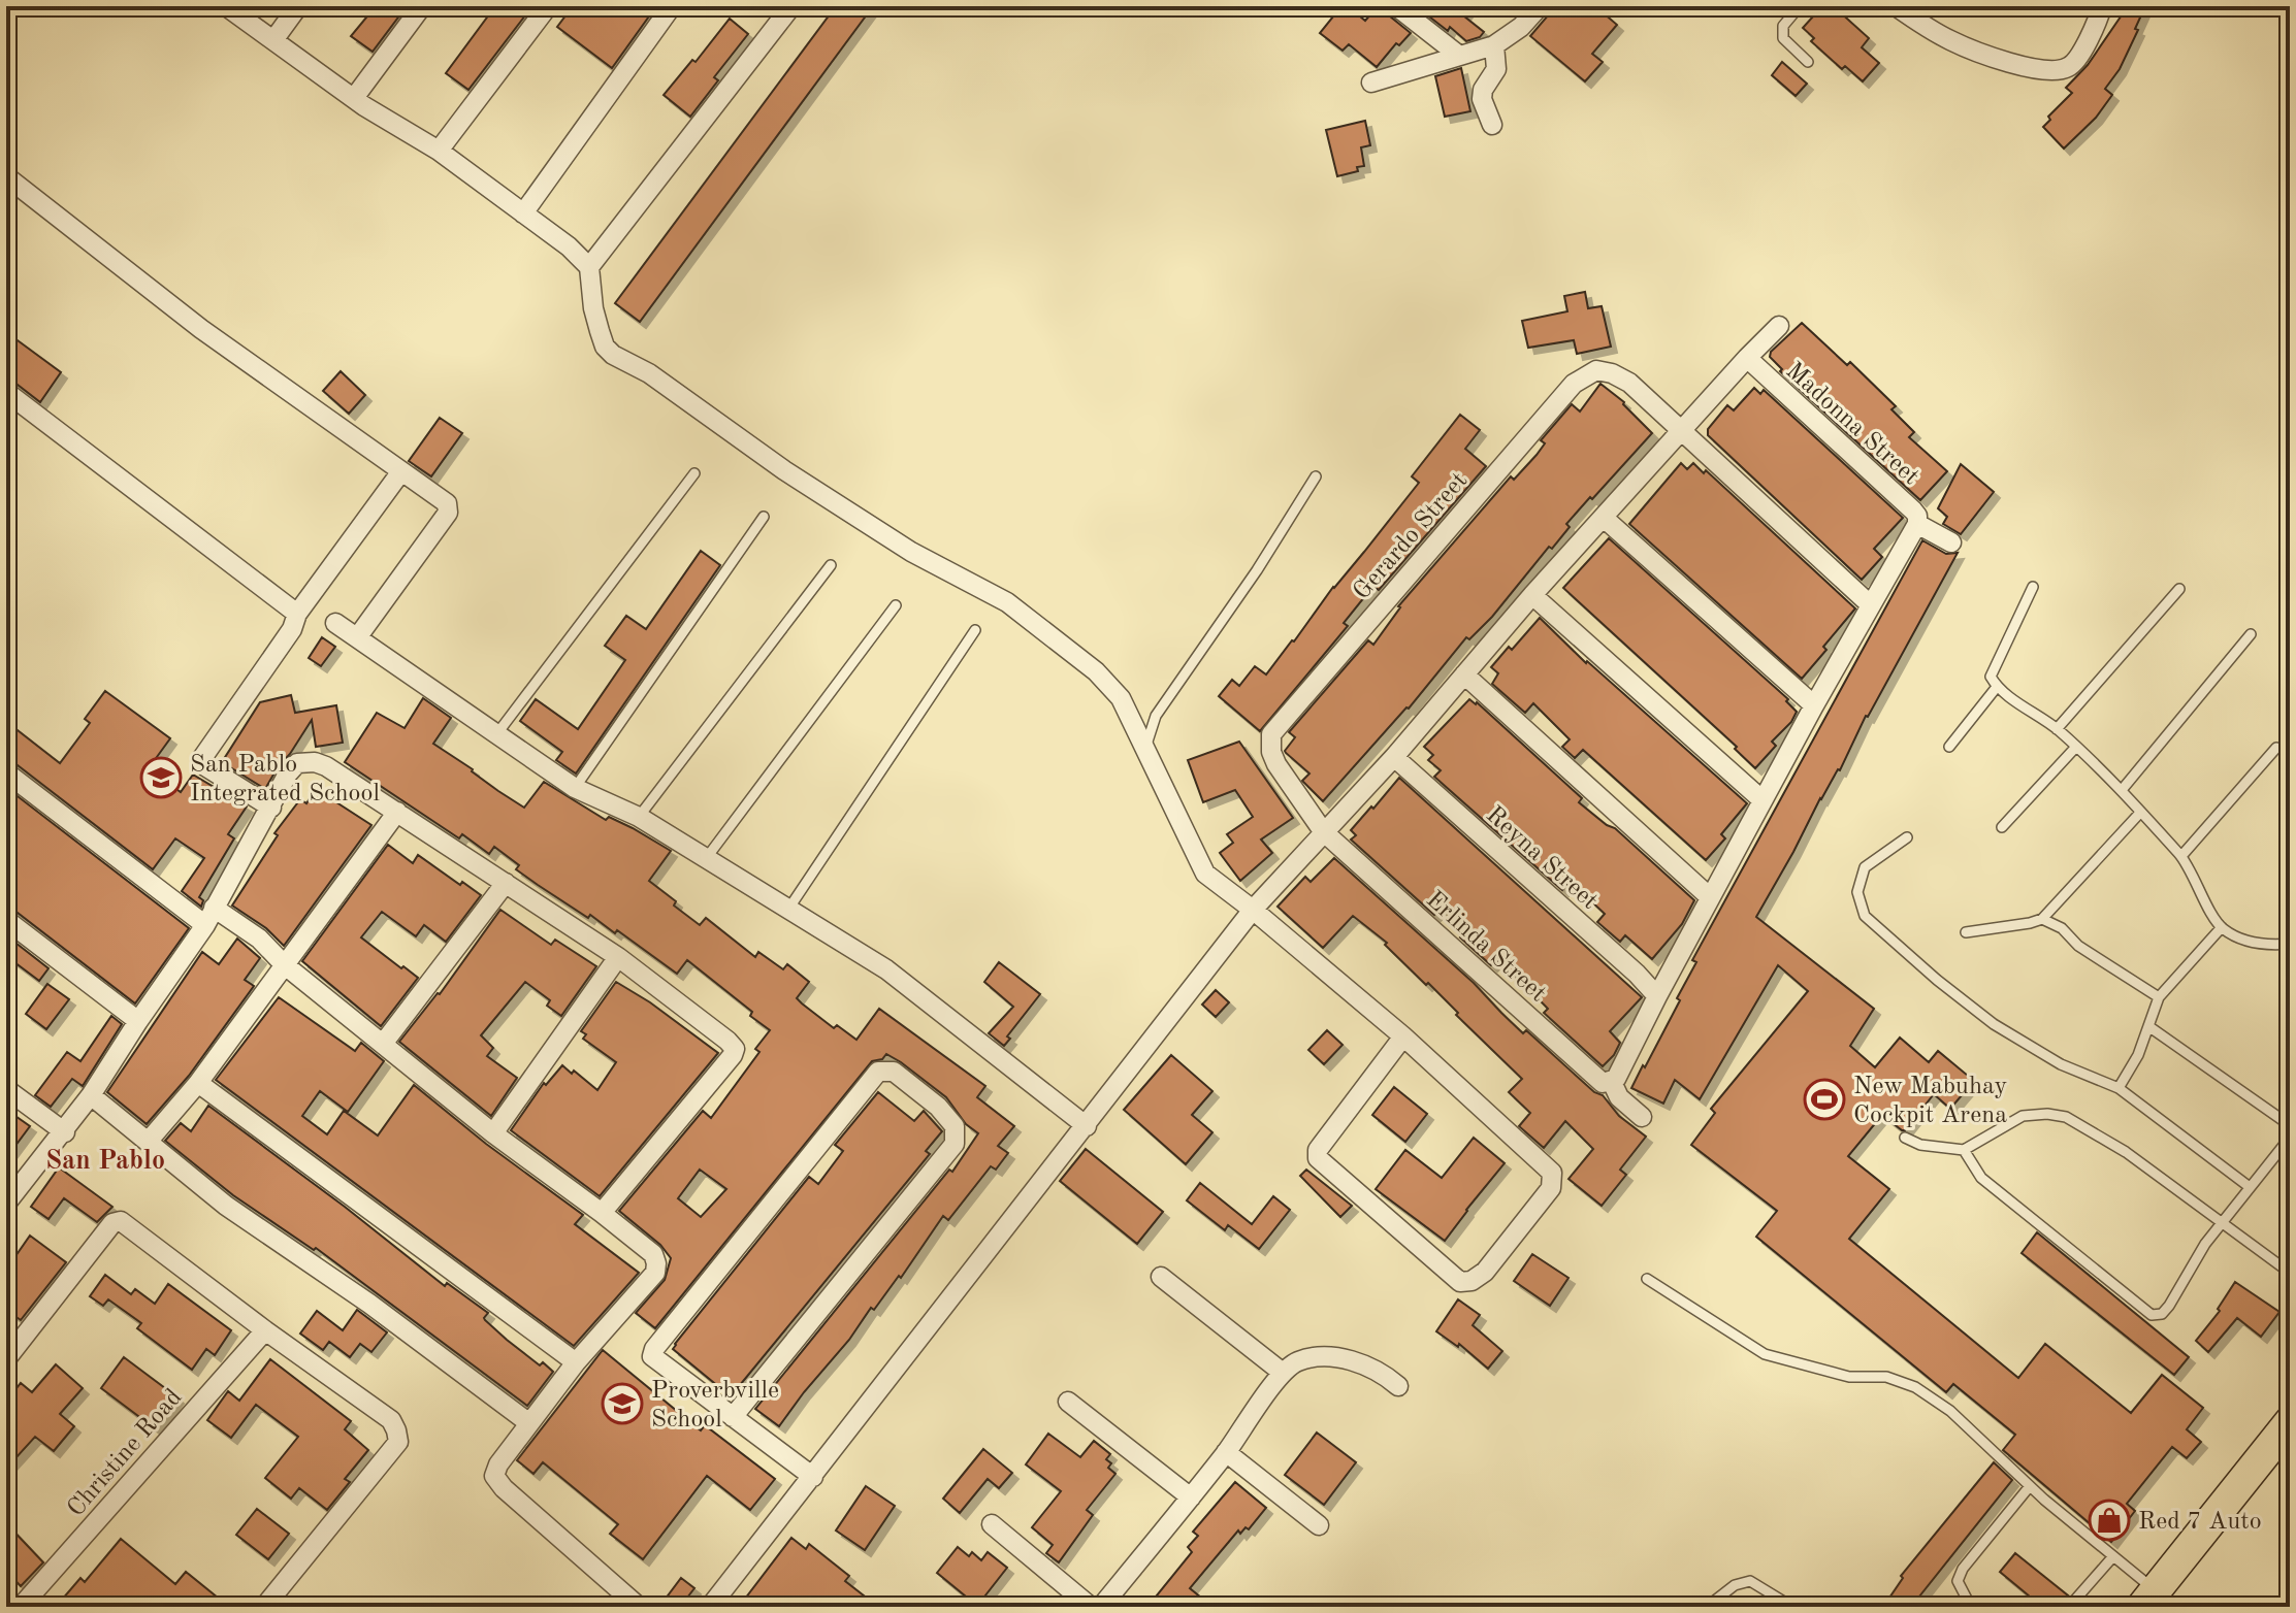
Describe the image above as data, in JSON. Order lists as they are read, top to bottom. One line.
{"streets":{"street":["Madonna Street","Gerardo Street","Reyna Street","Erlinda Street","Christine Road"]},"crossings":[["Madonna Street","Reyna Street"],["Madonna Street","Erlinda Street"],["Gerardo Street","Erlinda Street"]],"districts":["San Pablo"],"places":{"school or university":["San Pablo Integrated School","Proverbville School"],"sports":["New Mabuhay Cockpit Arena"],"shop":["Red 7 Auto"]}}
